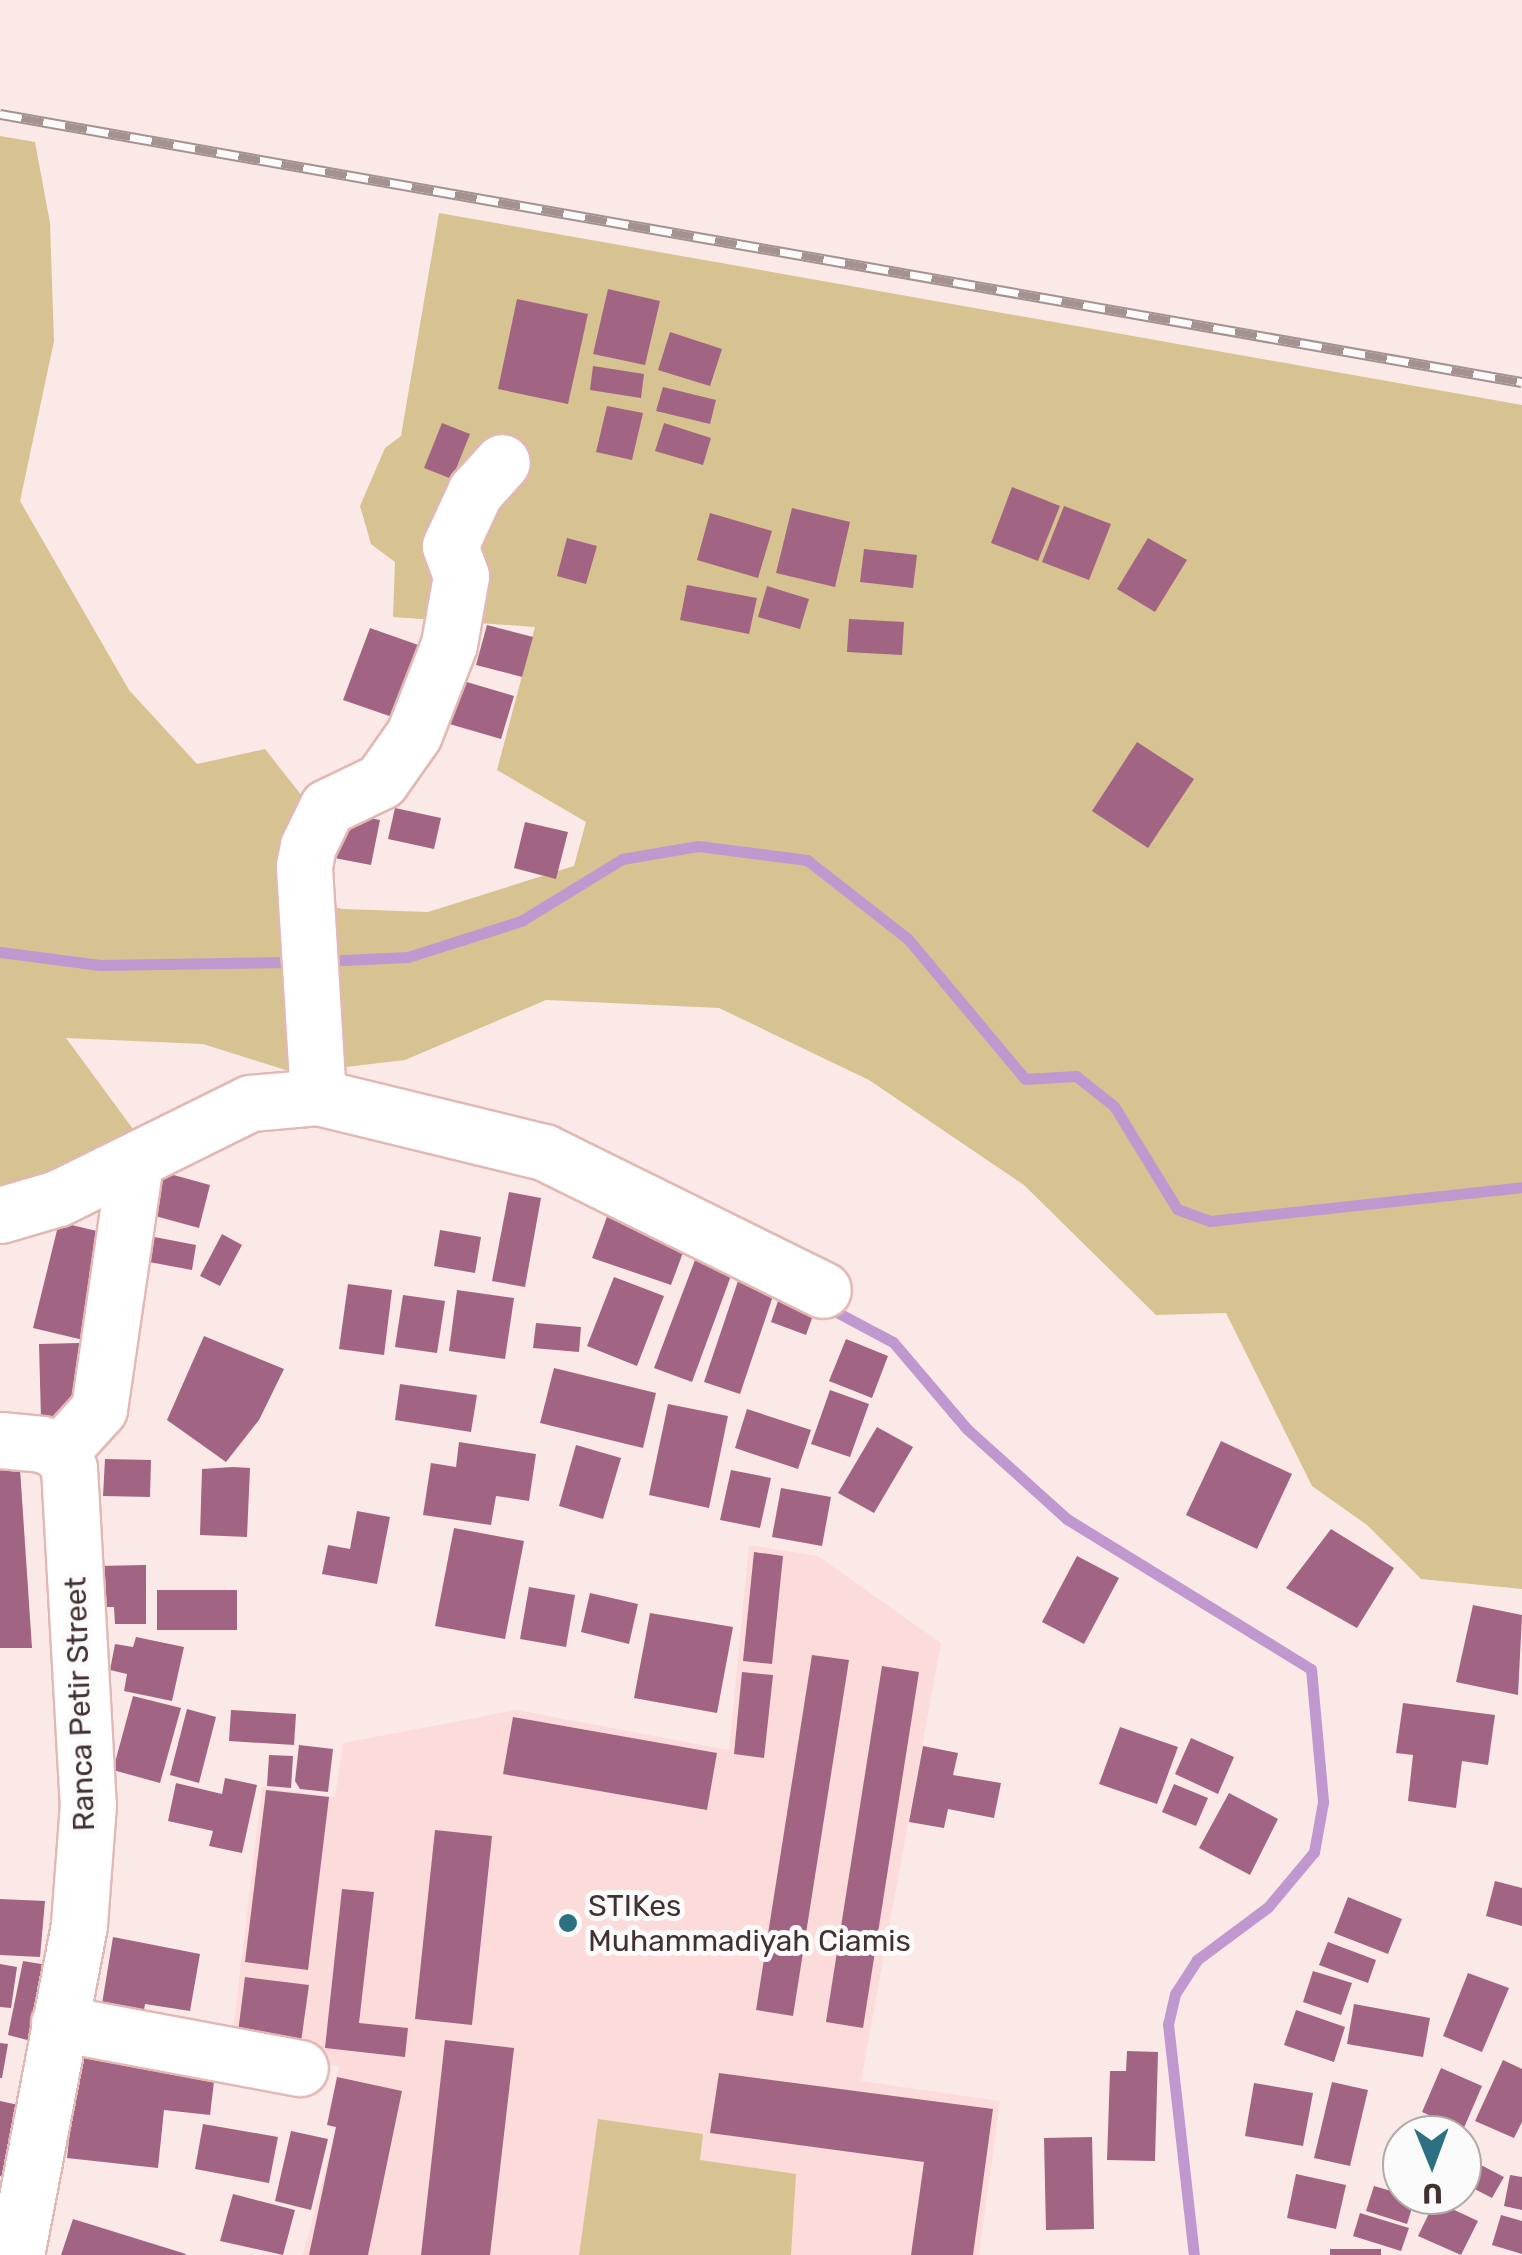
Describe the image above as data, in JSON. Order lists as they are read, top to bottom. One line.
{"streets":{"street":["Ranca Petir Street"]},"places":["STIKes Muhammadiyah Ciamis"],"north":"bottom"}
